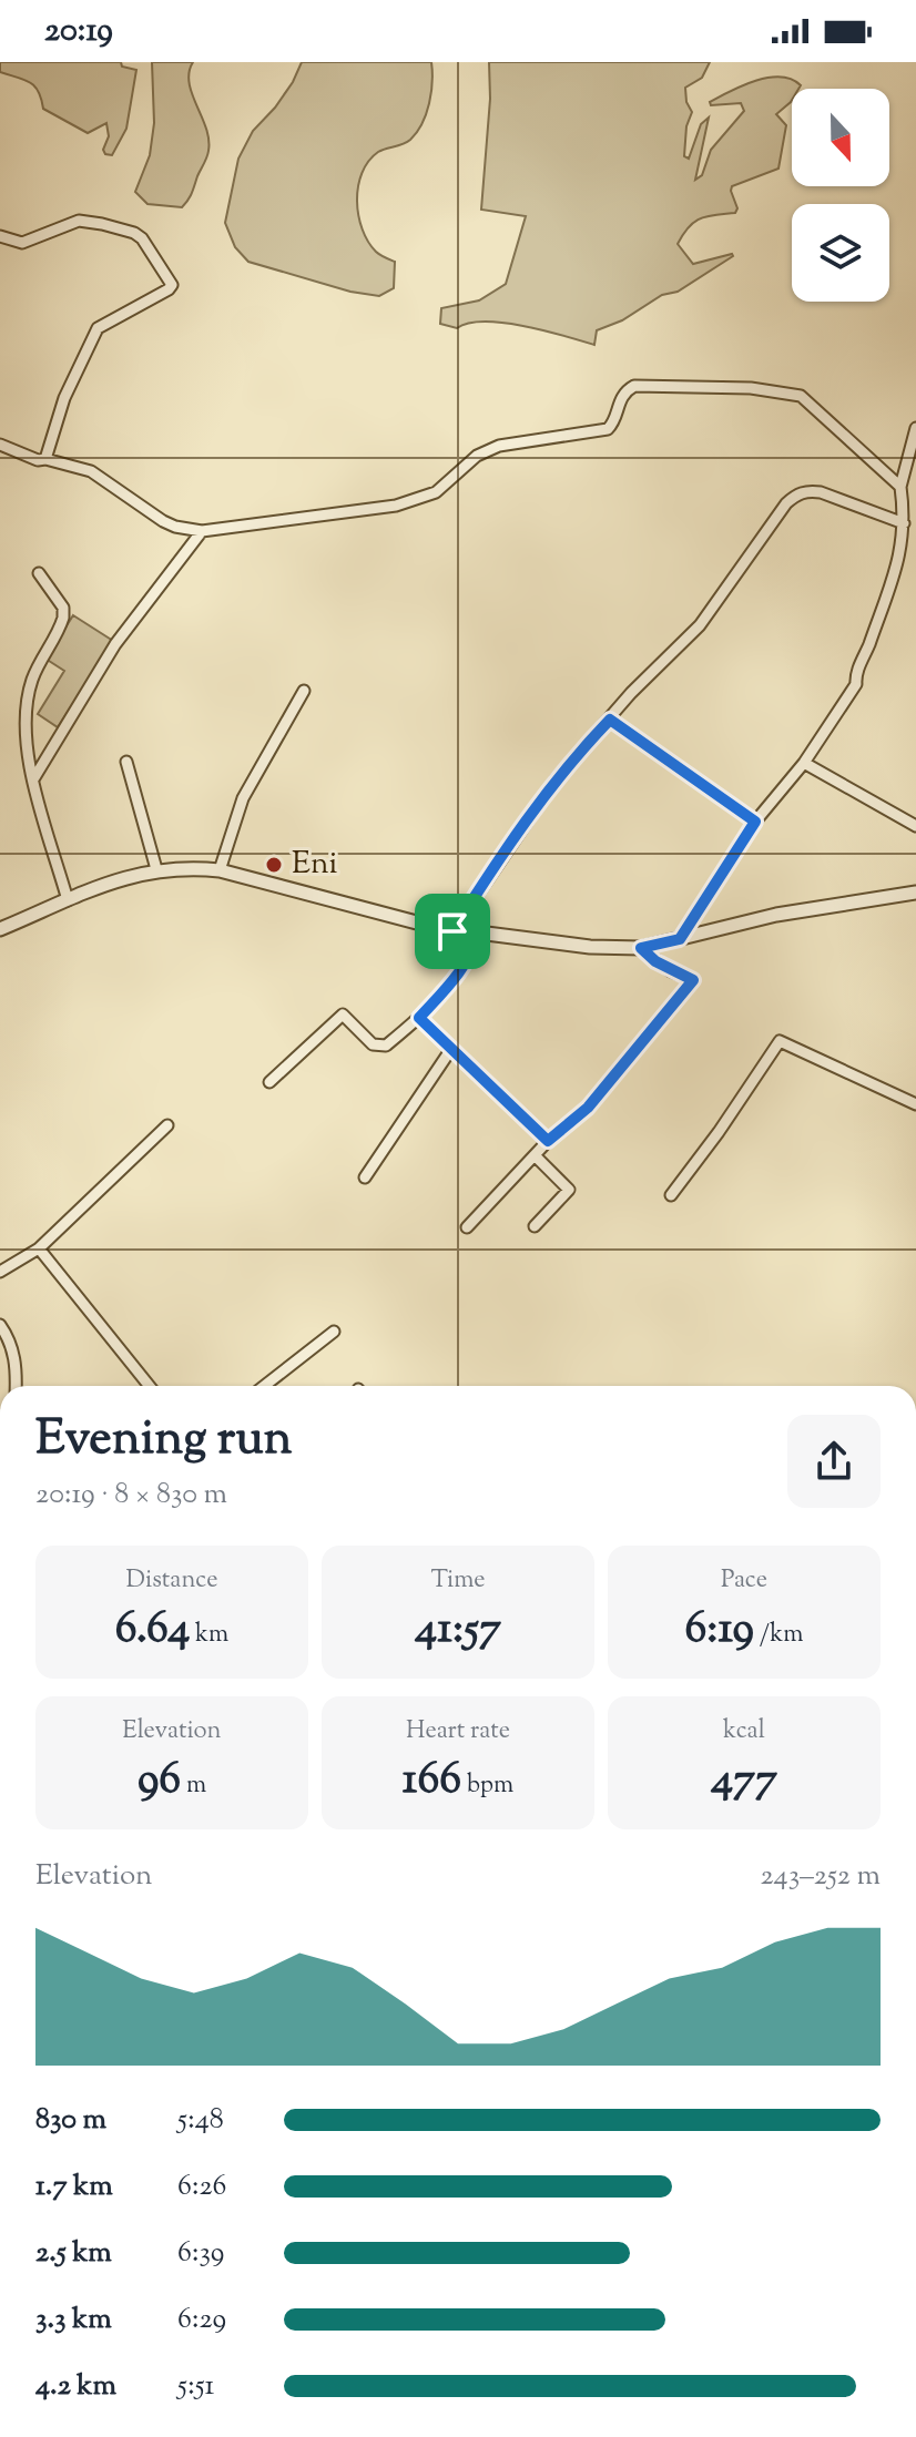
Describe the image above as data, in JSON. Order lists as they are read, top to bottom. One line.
{"places":["Eni"],"north":"bottom","page":{"status":"20:19","heading":["Evening run","20:19 · 8 × 830 m"],"stats":[["Distance","6.64 km"],["Time","41:57"],["Pace","6:19 /km"],["Elevation","96 m"],["Heart rate","166 bpm"],["kcal","477"]],"chart":["Elevation","243–252 m"],"list":[{"name":"830 m","note":"5:48"},{"name":"1.7 km","note":"6:26"},{"name":"2.5 km","note":"6:39"},{"name":"3.3 km","note":"6:29"},{"name":"4.2 km","note":"5:51"}]}}
